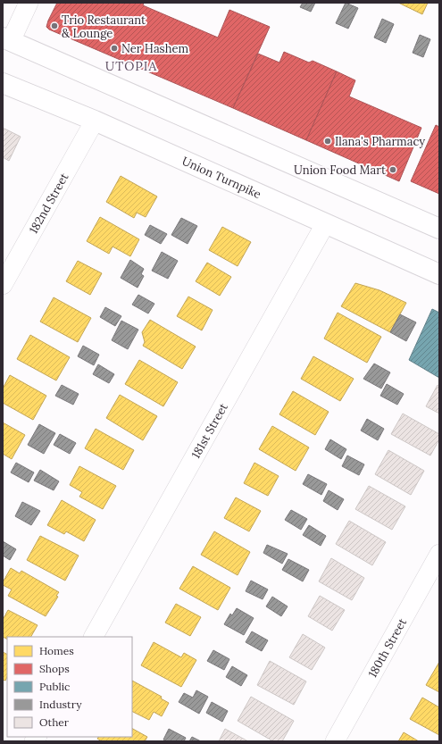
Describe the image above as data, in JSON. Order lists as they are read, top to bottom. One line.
{"streets":{"main road":["Union Turnpike"],"street":["182nd Street","181st Street","180th Street"]},"crossings":[["Union Turnpike","182nd Street"],["Union Turnpike","181st Street"]],"districts":["UTOPIA"],"places":["Trio Restaurant & Lounge","Ner Hashem","Ilana's Pharmacy","Union Food Mart"],"legend":["Homes","Shops","Public","Industry","Other"]}
